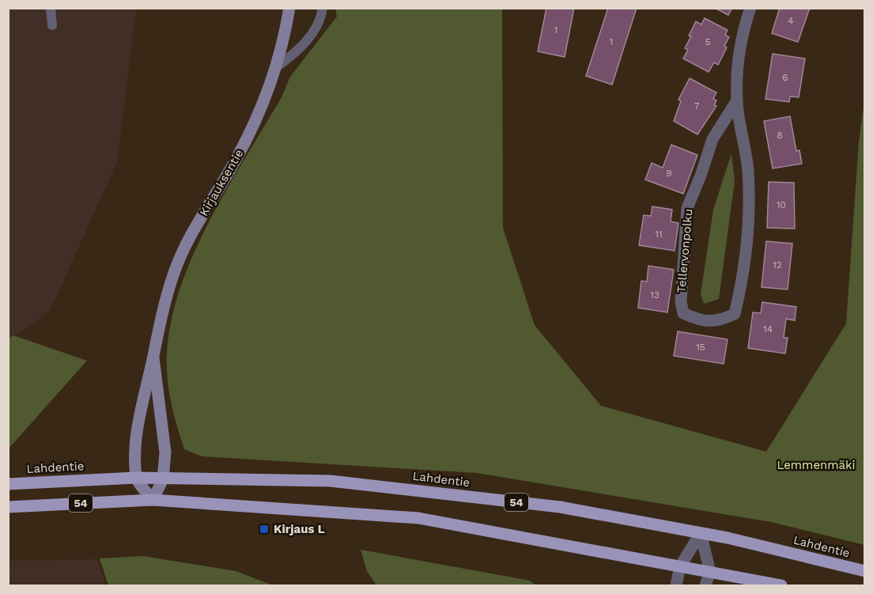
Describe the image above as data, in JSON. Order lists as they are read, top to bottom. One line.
{"streets":{"main road":["Lahdentie","54"],"street":["Kirjauksentie","Tellervonpolku"]},"crossings":[["Kirjauksentie","Lahdentie"],["Kirjauksentie","54"]],"parks":["Lemmenmäki"],"places":{"transit":["Kirjaus L"]},"house_numbers":["4","1","1","5","6","7","8","9","10","11","12","13","14","15"]}
